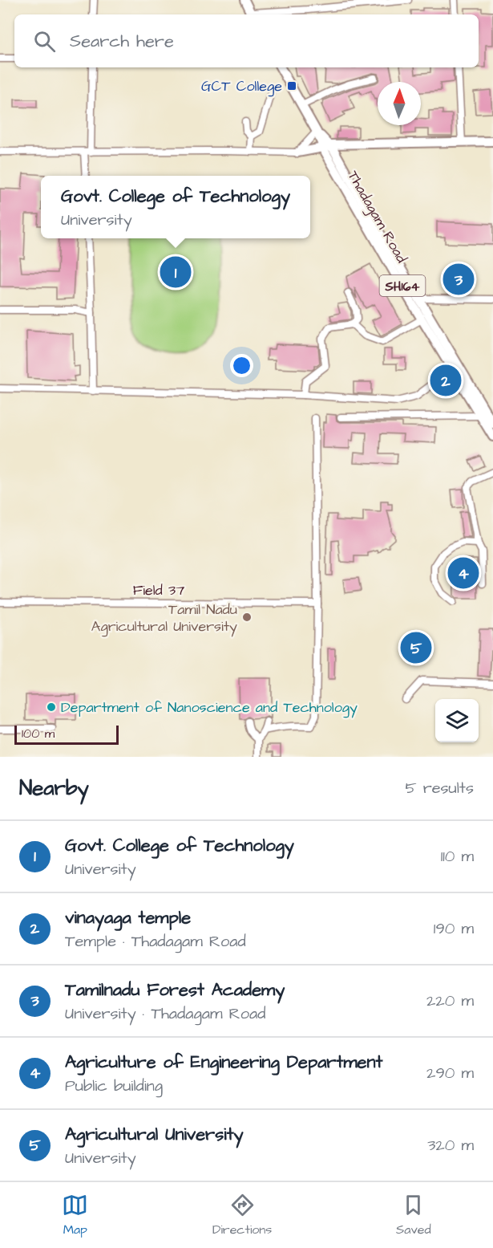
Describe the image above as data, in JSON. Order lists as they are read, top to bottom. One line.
{"streets":{"main road":["Thadagam Road","SH164"],"street":["Field 37"]},"places":{"transit":["GCT College"],"other":["Tamil Nadu Agricultural University","Department of Nanoscience and Technology"]},"scale_bar":"100 m","north":"top","page":{"search":"Search here","popup":["Govt. College of Technology","University"],"pins":["1","3","2","4","5"],"scale":"100 m","heading":["Nearby","5 results"],"list":[{"mark":"1","name":"Govt. College of Technology","note":"University","value":"110 m"},{"mark":"2","name":"vinayaga temple","note":"Temple · Thadagam Road","value":"190 m"},{"mark":"3","name":"Tamilnadu Forest Academy","note":"University · Thadagam Road","value":"220 m"},{"mark":"4","name":"Agriculture of Engineering Department","note":"Public building","value":"290 m"},{"mark":"5","name":"Agricultural University","note":"University","value":"320 m"}],"nav":["Map","Directions","Saved"]}}
